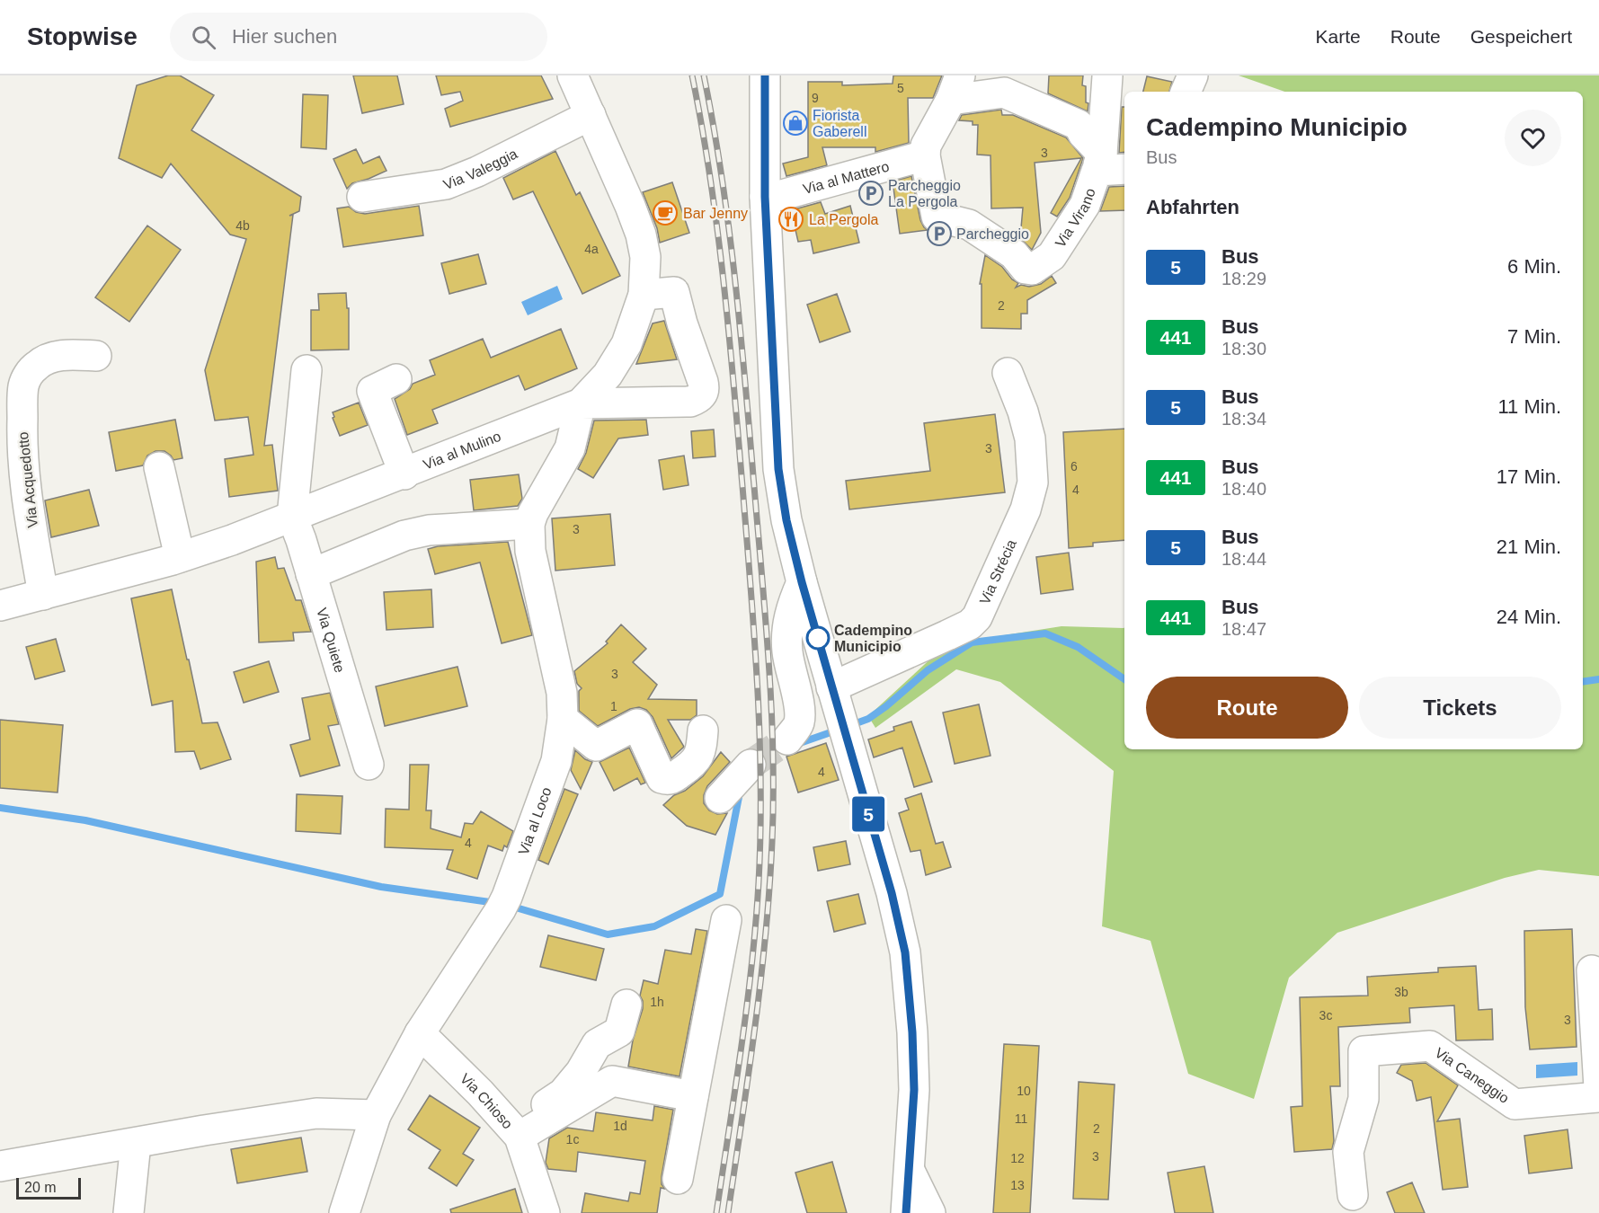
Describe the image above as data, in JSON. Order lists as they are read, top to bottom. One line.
{"streets":{"street":["Via Valeggia","Via al Mattero","Via Virano","Via al Mulino","Via Acquedotto","Via Strécia","Via Quiete","Via al Loco","Via Caneggio","Via Chioso"]},"crossings":[["Via Valeggia","Via al Mulino"],["Via al Mattero","Via Virano"],["Via al Mulino","Via Acquedotto"],["Via al Mulino","Via Quiete"],["Via al Mulino","Via al Loco"],["Via al Loco","Via Chioso"]],"places":{"shop":["Fiorista Gaberell"],"parking":["Parcheggio La Pergola","Parcheggio"],"cafe":["Bar Jenny"],"restaurant":["La Pergola"],"other":["Cadempino Municipio"]},"lines":["bus line 5"],"house_numbers":["5","9","3","4b","4a","2","3","6","4","3","3","1","4","4","3b","1h","3c","3","10","11","1d","2","1c","3","12","13"],"scale_bar":"20 m","page":{"header":"Stopwise","search":"Hier suchen","nav":["Karte","Route","Gespeichert"],"on_map":"5","heading":[["Cadempino Municipio","Bus"],"Abfahrten"],"list":[{"mark":"5","name":"Bus","note":"18:29","value":"6 Min."},{"mark":"441","name":"Bus","note":"18:30","value":"7 Min."},{"mark":"5","name":"Bus","note":"18:34","value":"11 Min."},{"mark":"441","name":"Bus","note":"18:40","value":"17 Min."},{"mark":"5","name":"Bus","note":"18:44","value":"21 Min."},{"mark":"441","name":"Bus","note":"18:47","value":"24 Min."}],"buttons":["Route","Tickets"],"scale":"20 m"}}
